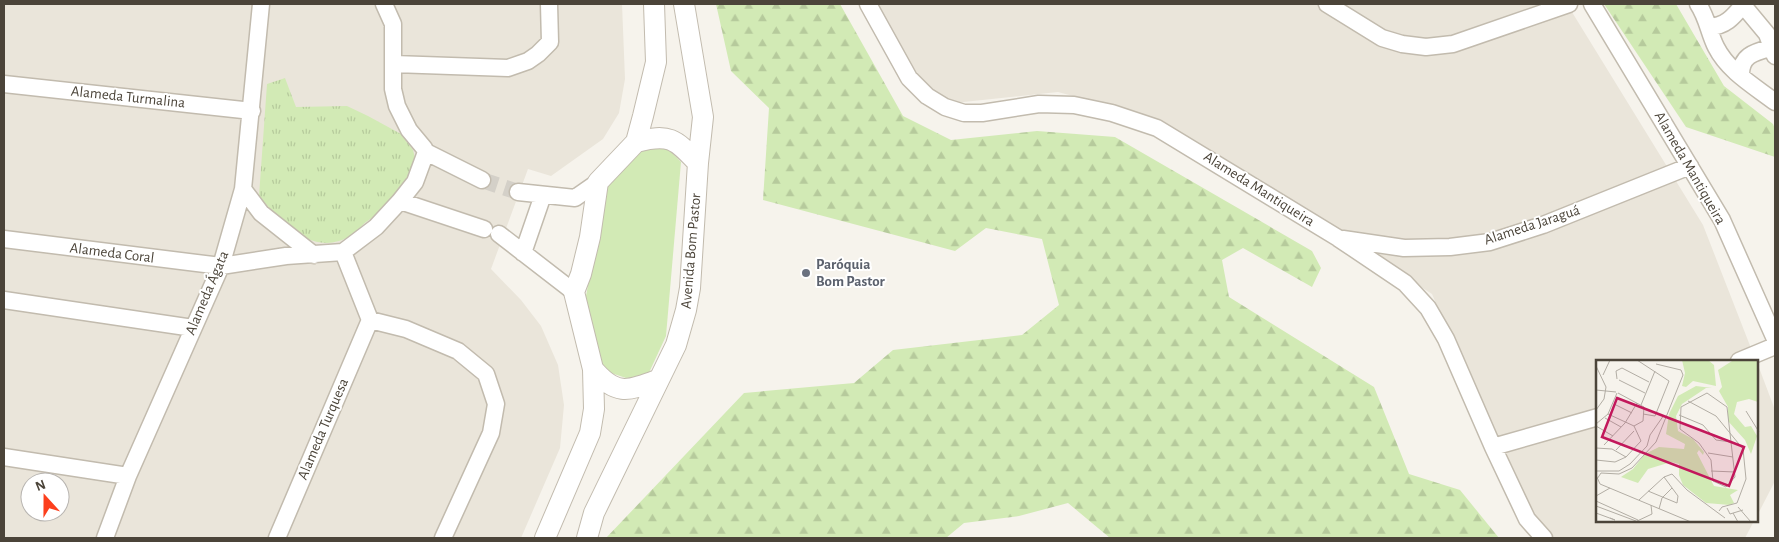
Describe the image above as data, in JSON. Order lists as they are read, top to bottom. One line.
{"streets":{"street":["Alameda Turmalina","Alameda Mantiqueira","Alameda Jaraguá","Avenida Bom Pastor","Alameda Coral","Alameda Ágata","Alameda Turquesa"]},"crossings":[["Alameda Turmalina","Alameda Ágata"],["Alameda Mantiqueira","Alameda Jaraguá"],["Alameda Coral","Alameda Ágata"]],"places":["Paróquia Bom Pastor"],"north":"top"}
